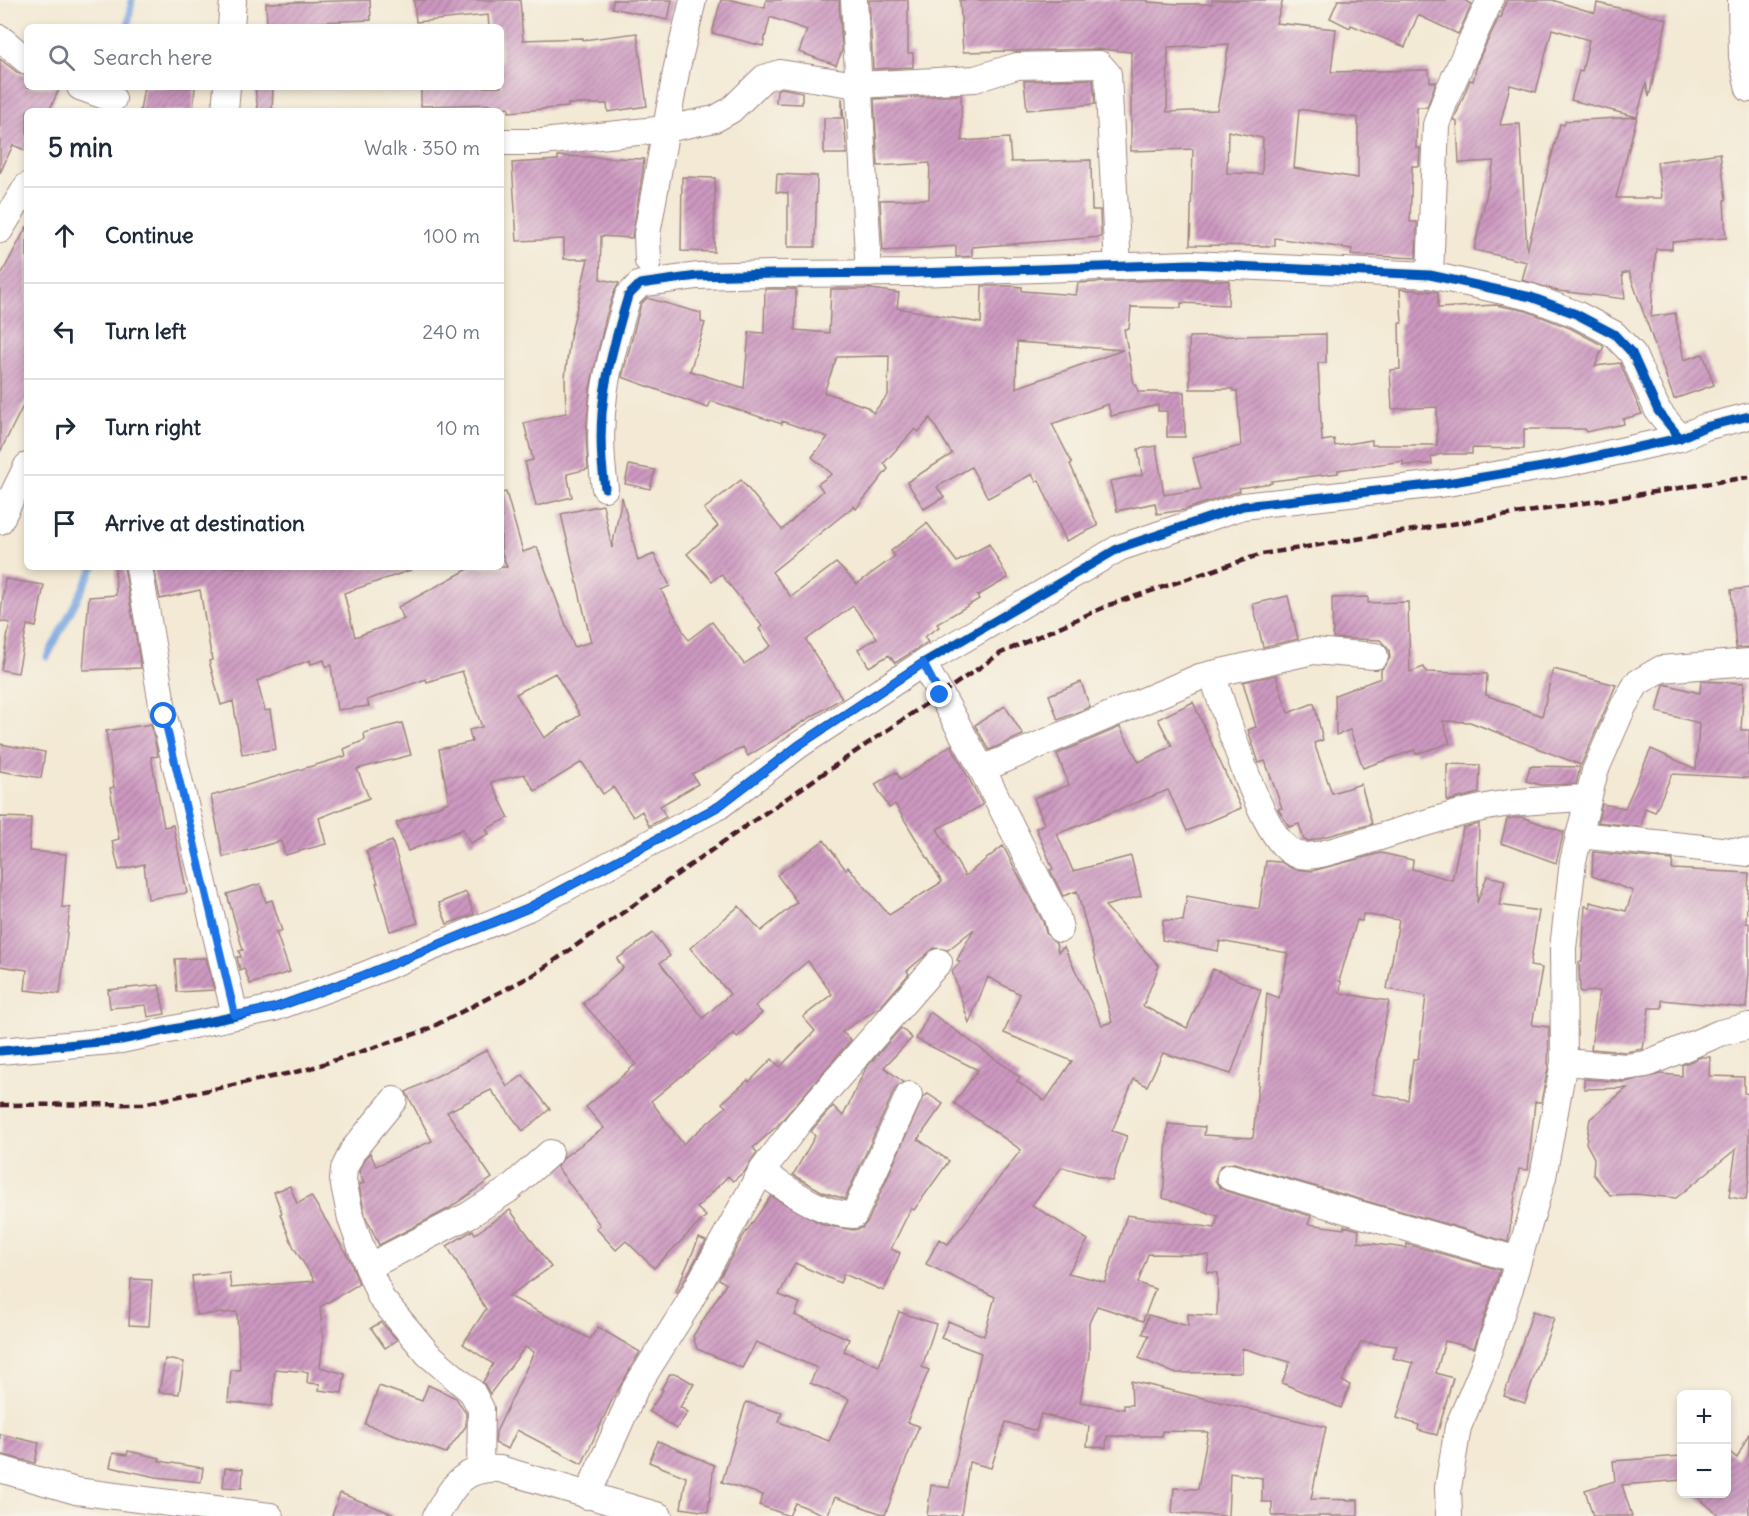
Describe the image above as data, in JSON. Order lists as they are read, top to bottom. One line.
{"page":{"search":"Search here","heading":["5 min","Walk · 350 m"],"list":[["Continue","100 m"],["Turn left","240 m"],["Turn right","10 m"],"Arrive at destination"],"map_buttons":["+","−"]}}
